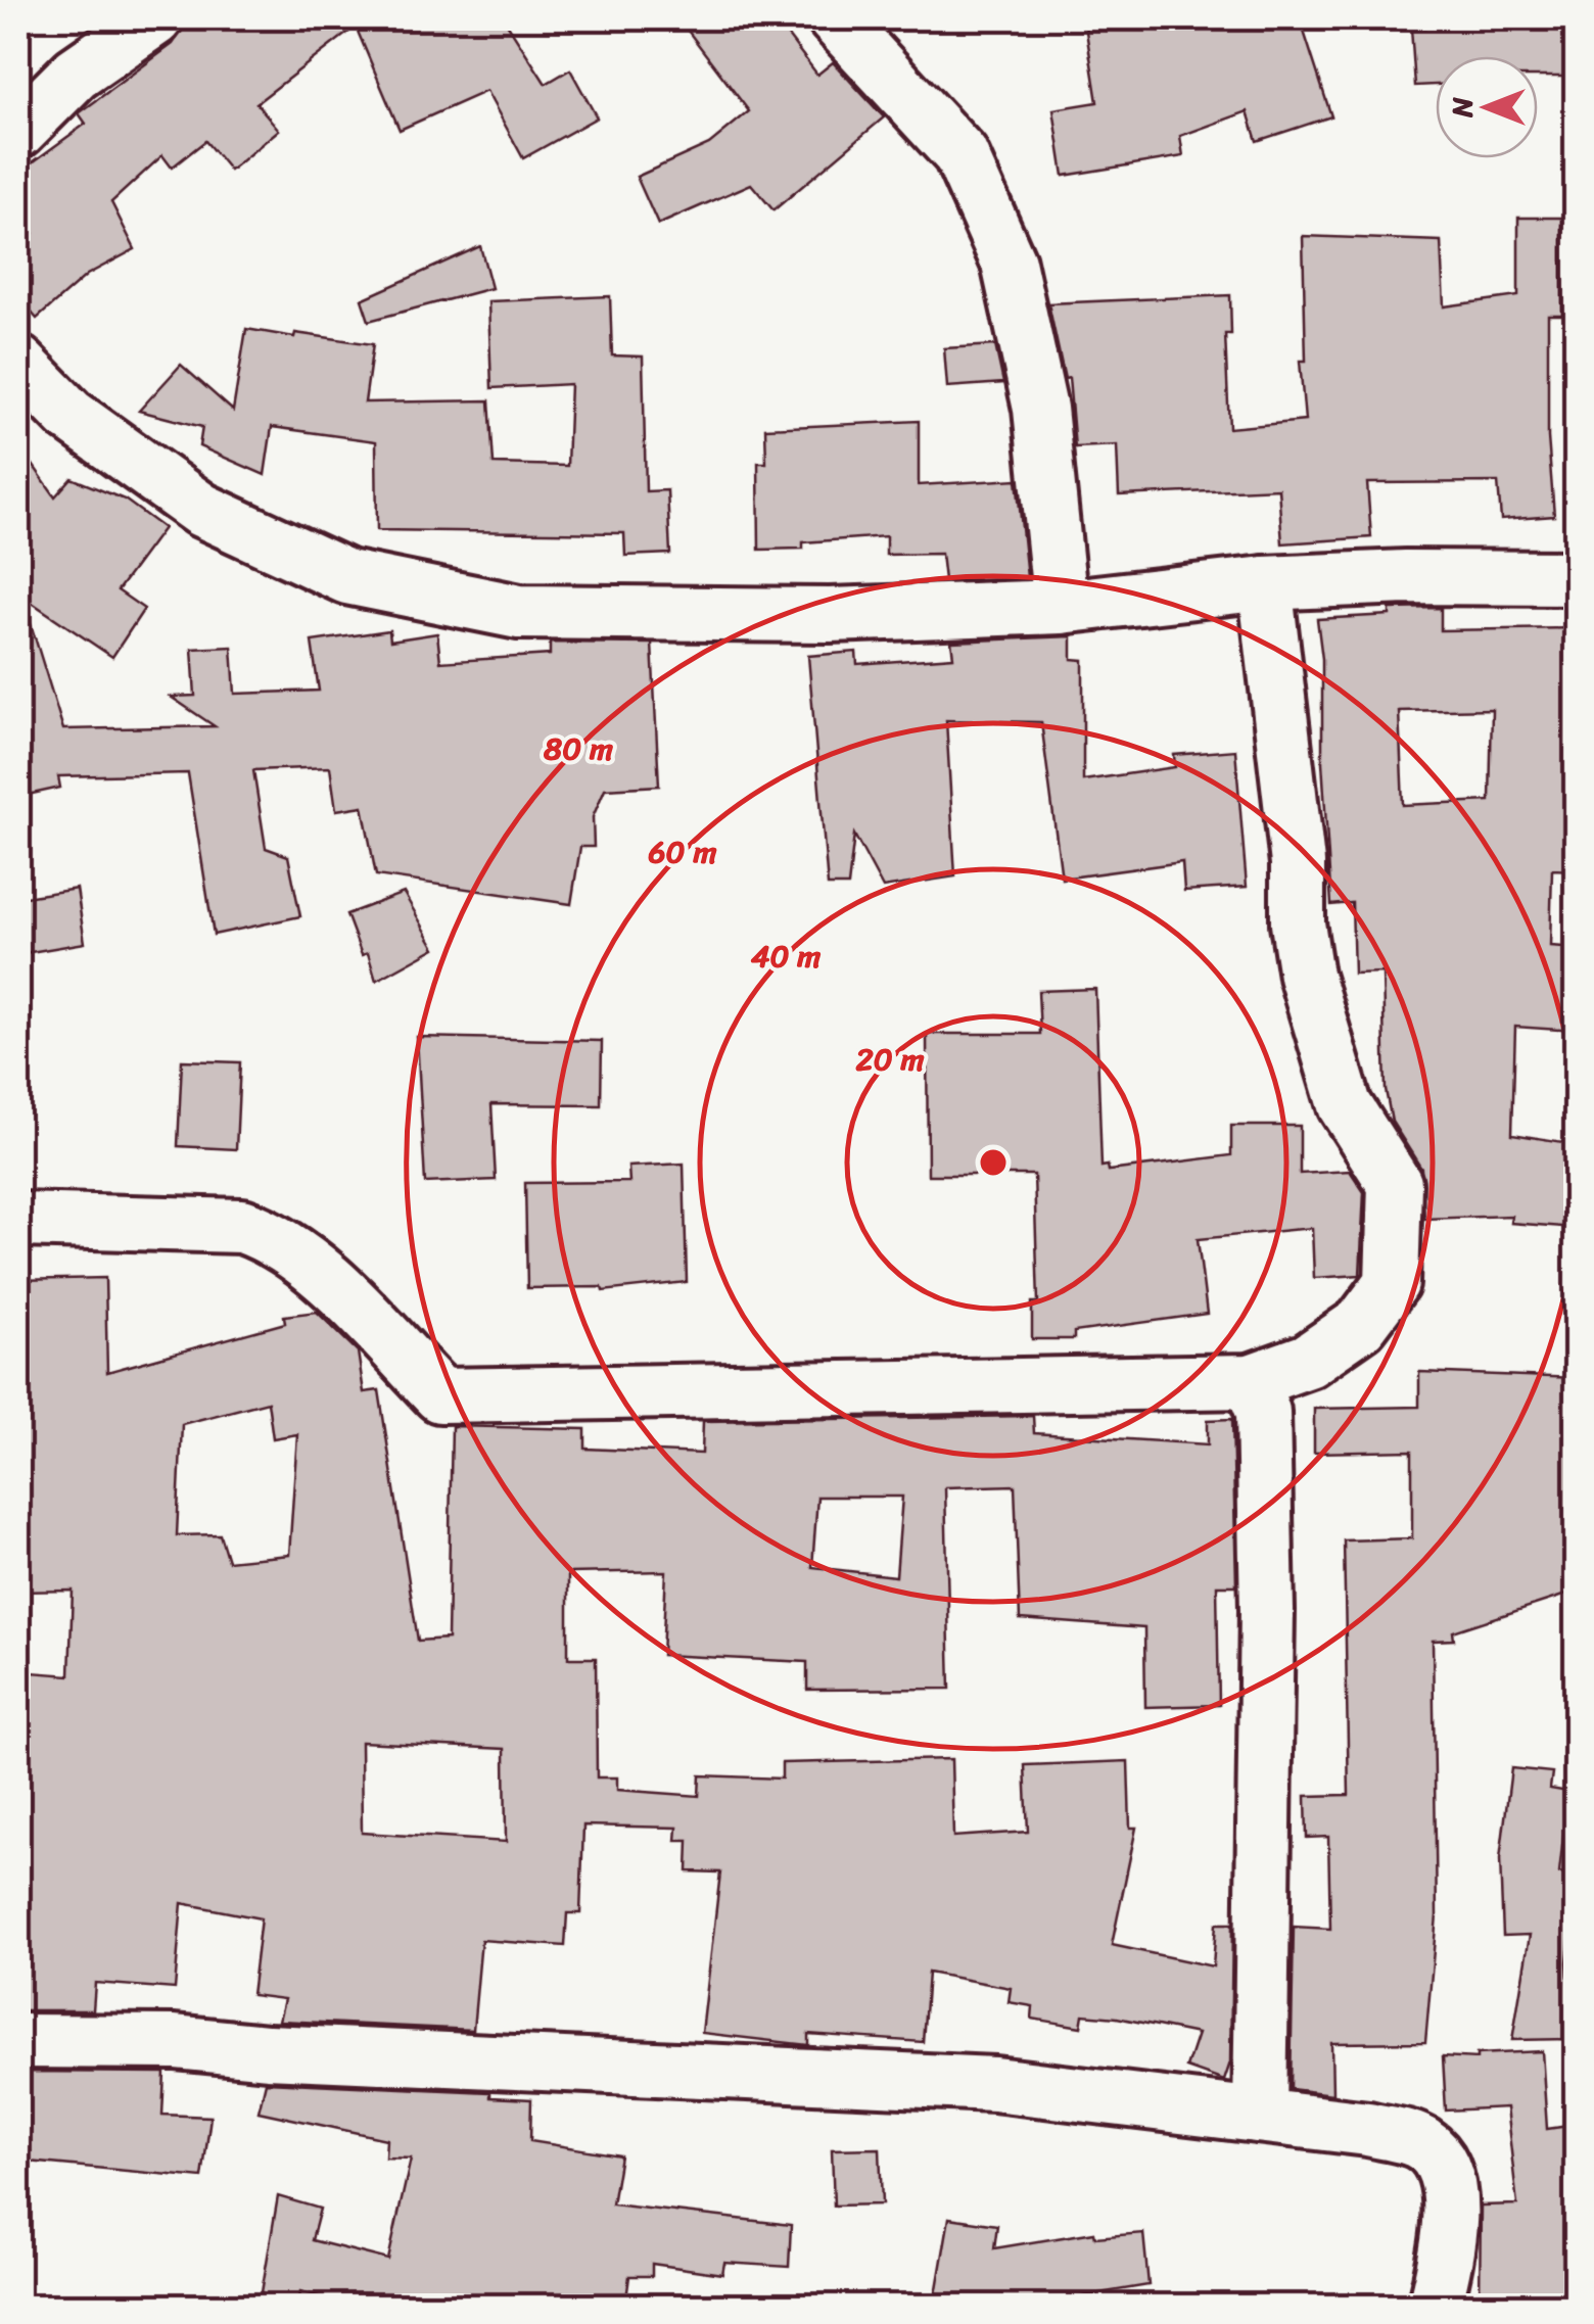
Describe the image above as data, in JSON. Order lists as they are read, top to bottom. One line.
{"north":"left","rings":["80 m","60 m","40 m","20 m"]}
